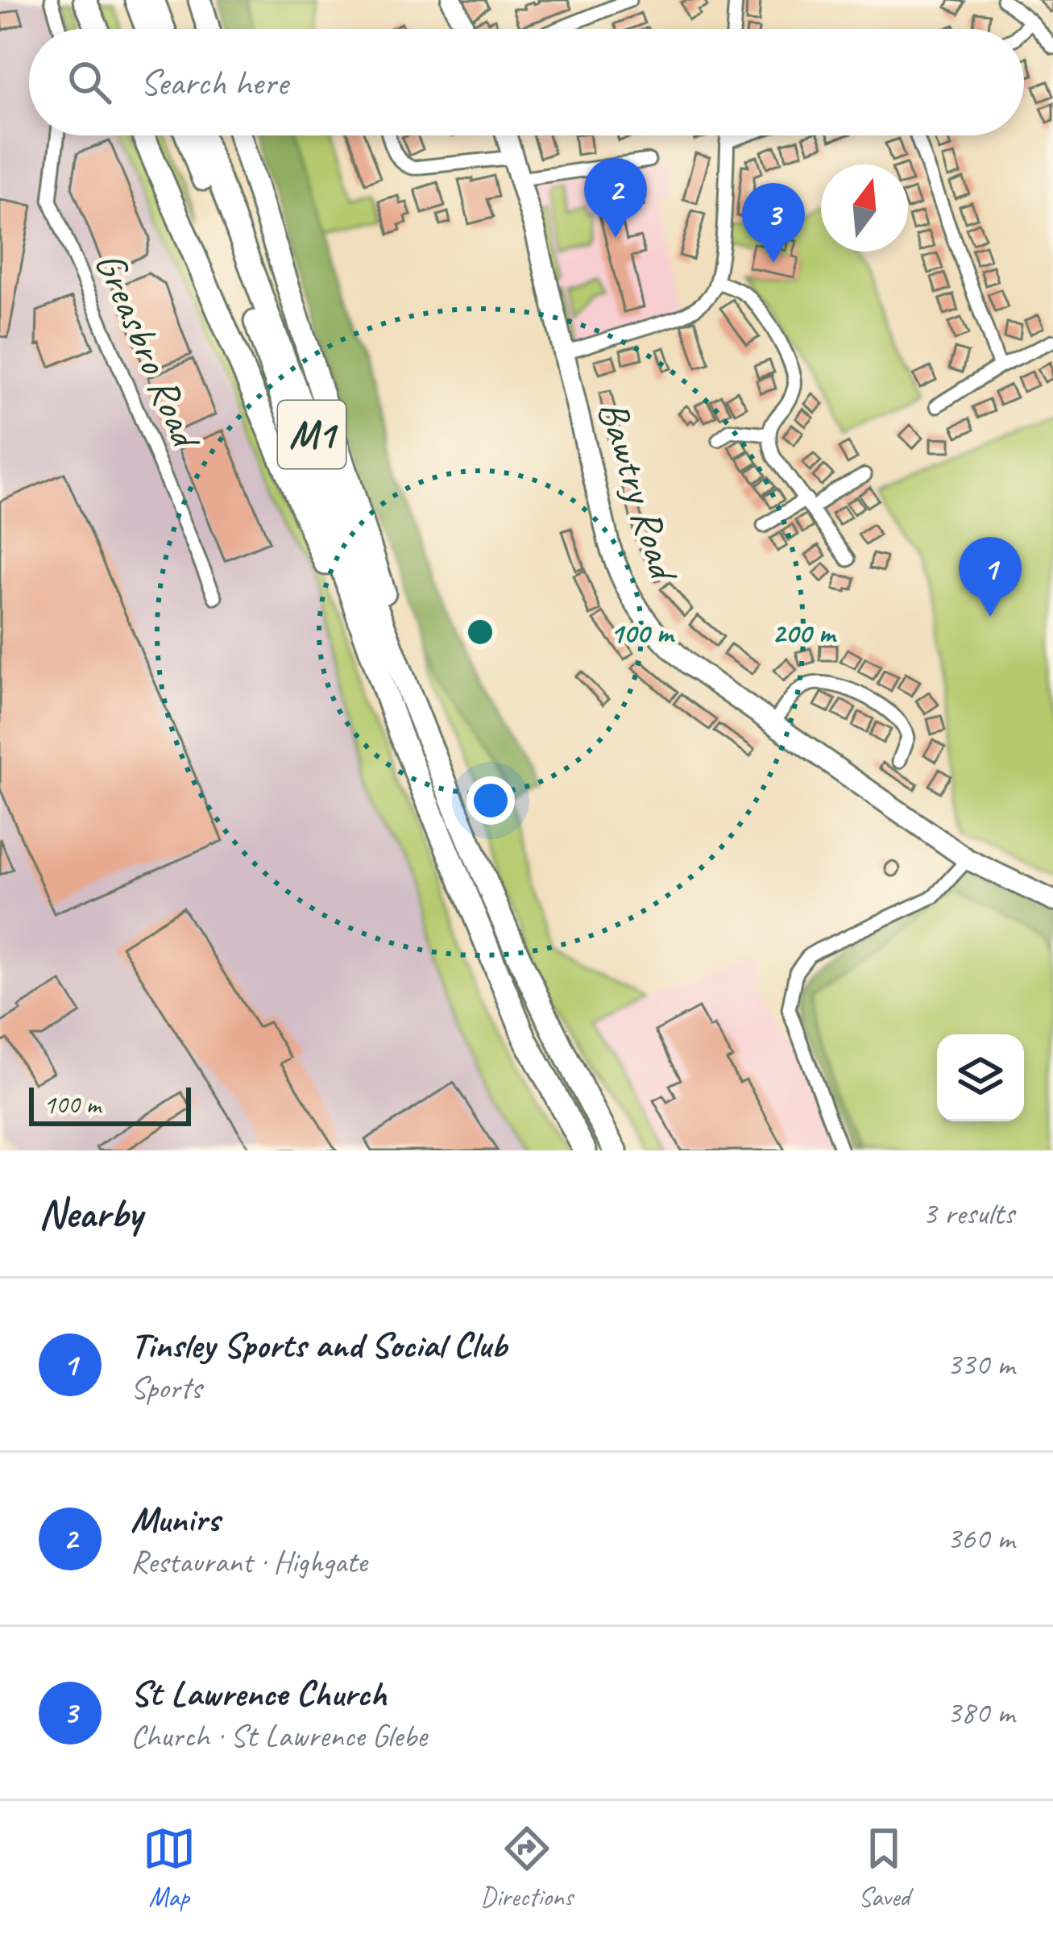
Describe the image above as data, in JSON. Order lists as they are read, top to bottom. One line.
{"streets":{"highway":["M1"],"main road":["Bawtry Road"],"street":["Greasbro Road"]},"scale_bar":"100 m","north":"top","page":{"search":"Search here","pins":["2","3","1"],"scale":"100 m","heading":["Nearby","3 results"],"list":[{"mark":"1","name":"Tinsley Sports and Social Club","note":"Sports","value":"330 m"},{"mark":"2","name":"Munirs","note":"Restaurant · Highgate","value":"360 m"},{"mark":"3","name":"St Lawrence Church","note":"Church · St Lawrence Glebe","value":"380 m"}],"nav":["Map","Directions","Saved"]},"rings":["100 m","200 m"]}
